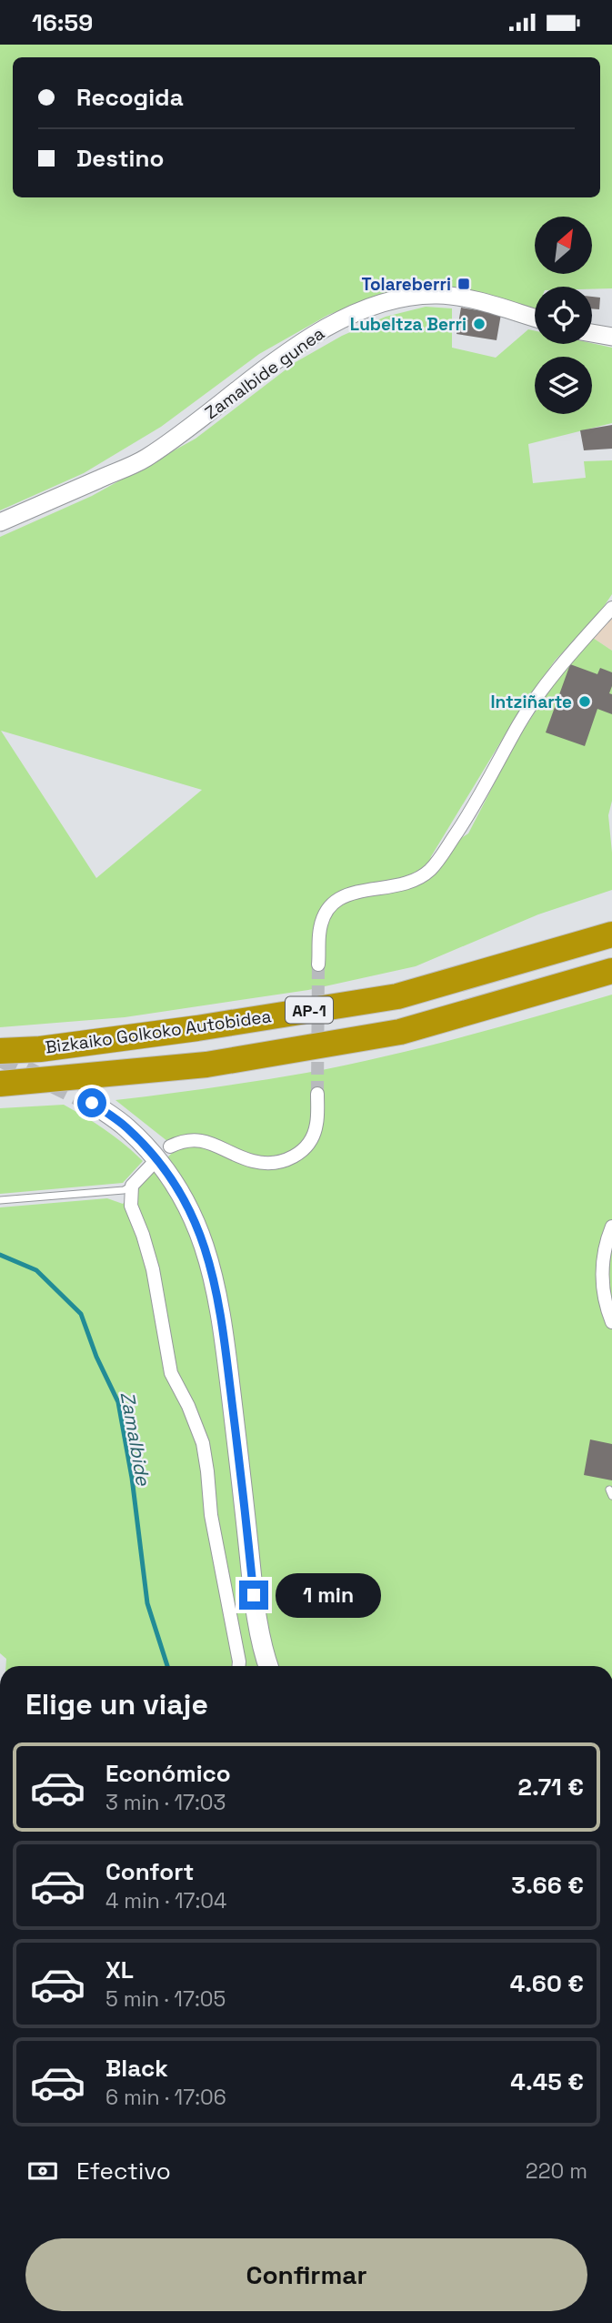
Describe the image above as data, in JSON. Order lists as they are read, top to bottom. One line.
{"streets":{"highway":["AP-1","Bizkaiko Golkoko Autobidea"],"street":["Zamalbide gunea"]},"water":["Zamalbide"],"places":{"transit":["Tolareberri"],"other":["Lubeltza Berri","Intziñarte"]},"north":"top right","page":{"status":"16:59","banner":["Recogida","Destino"],"bubble":"1 min","heading":"Elige un viaje","list":[{"name":"Económico","note":"3 min · 17:03","value":"2.71 €"},{"name":"Confort","note":"4 min · 17:04","value":"3.66 €"},{"name":"XL","note":"5 min · 17:05","value":"4.60 €"},{"name":"Black","note":"6 min · 17:06","value":"4.45 €"}],"pay":["Efectivo","220 m"],"buttons":"Confirmar"}}
